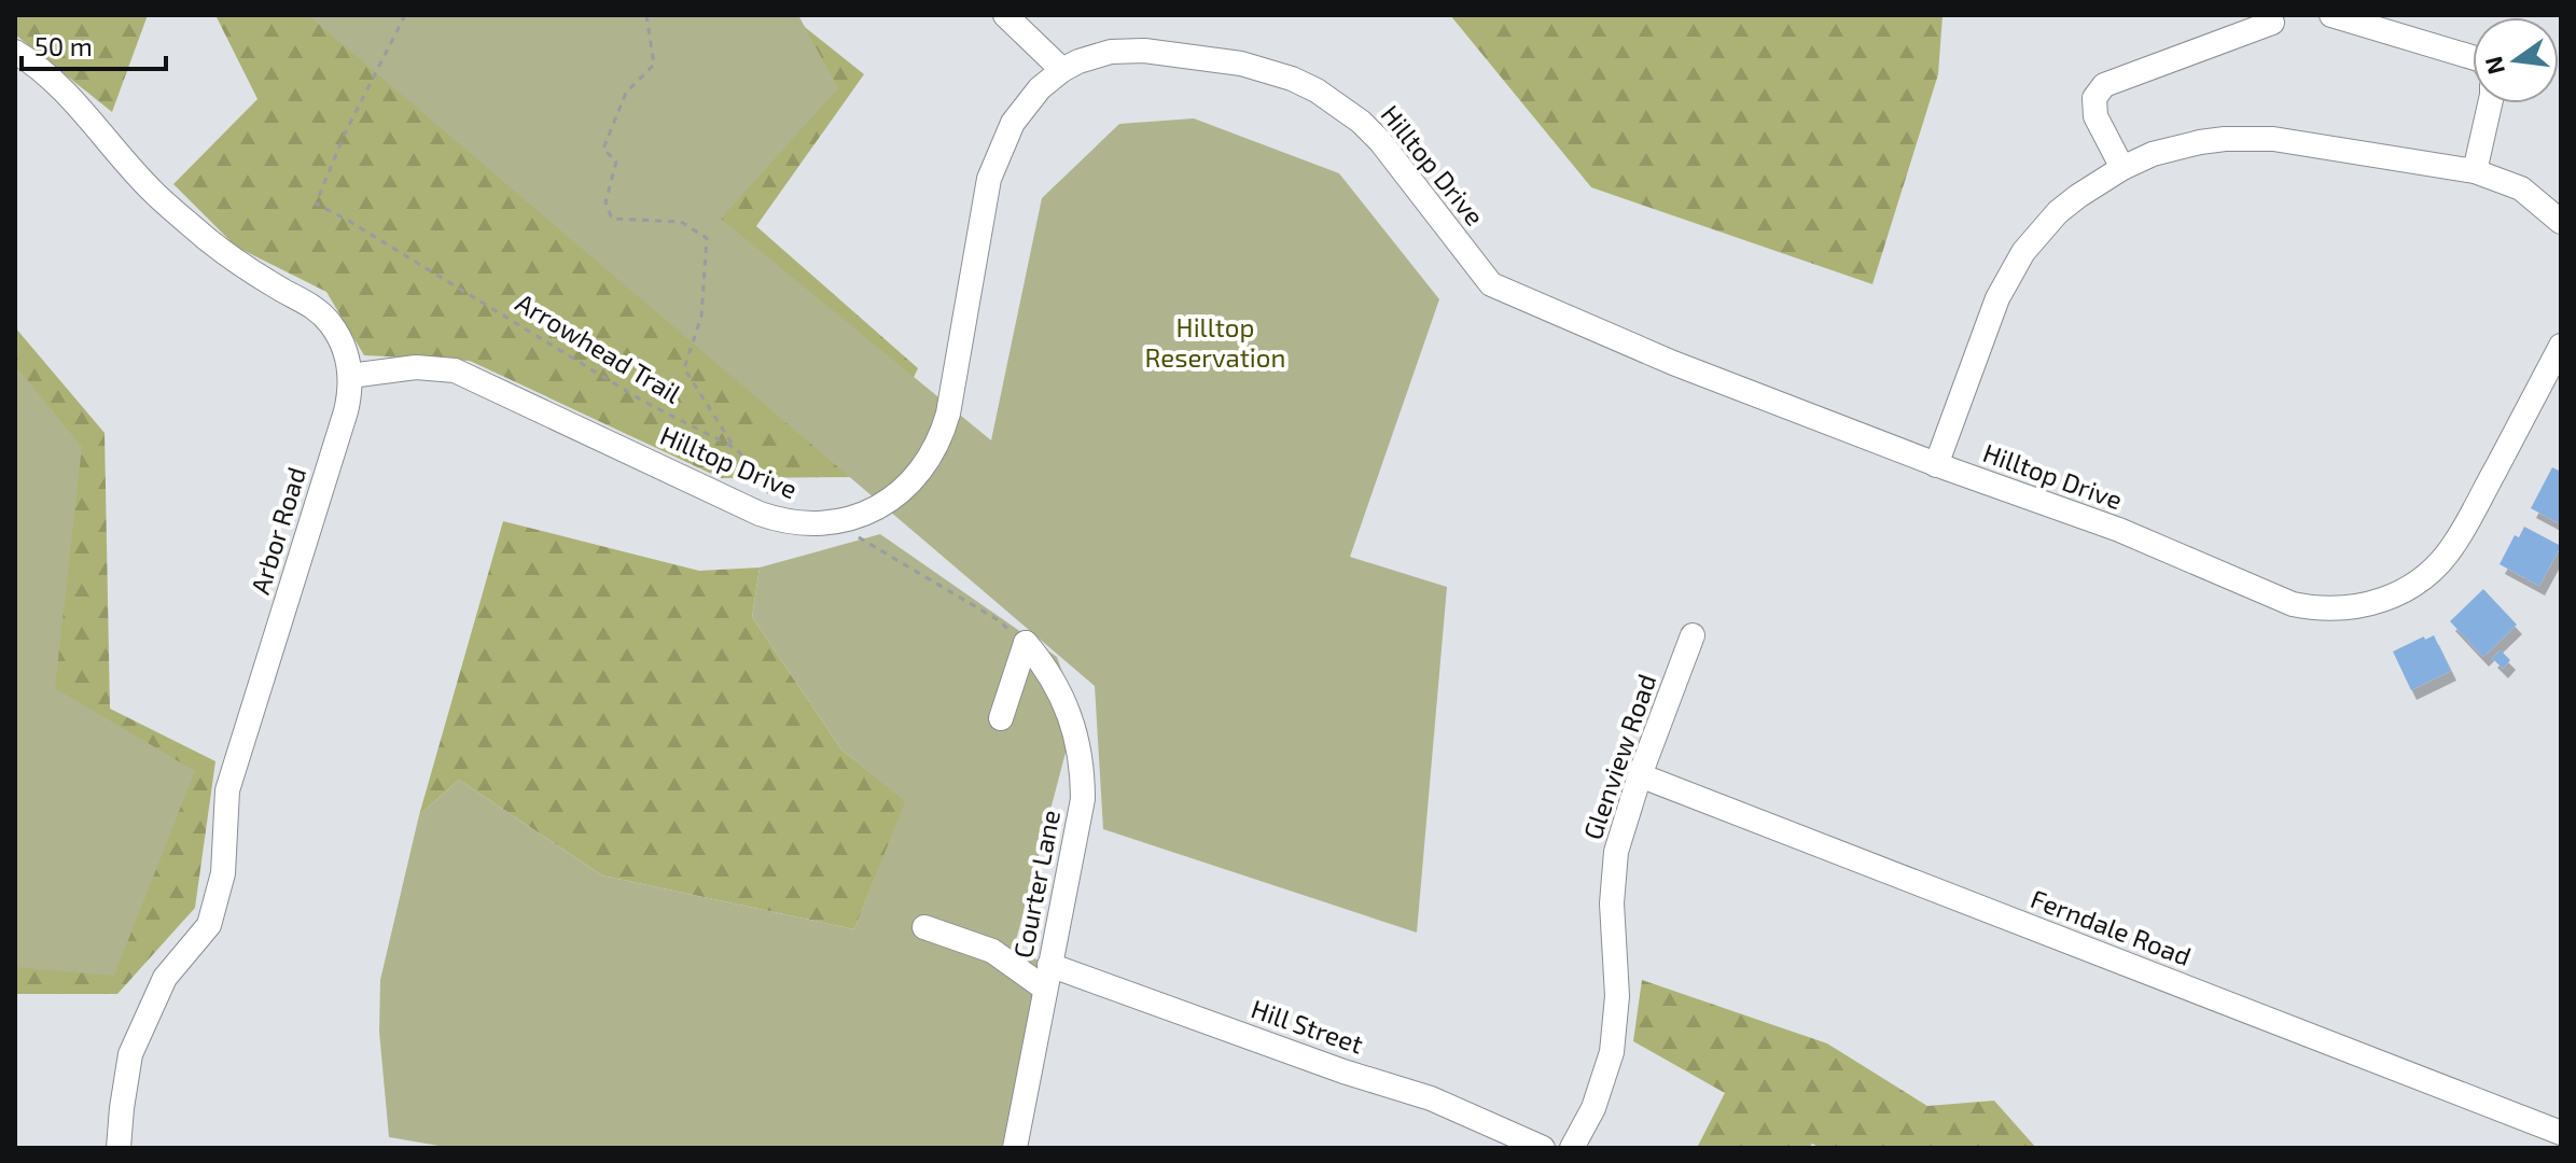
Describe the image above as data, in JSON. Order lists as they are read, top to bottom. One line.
{"streets":{"street":["Hilltop Drive","Arbor Road","Glenview Road","Courter Lane","Ferndale Road","Hill Street"],"path":["Arrowhead Trail"]},"crossings":[["Hilltop Drive","Arbor Road"],["Glenview Road","Ferndale Road"],["Courter Lane","Hill Street"]],"parks":["Hilltop Reservation"],"scale_bar":"50 m","north":"left"}
